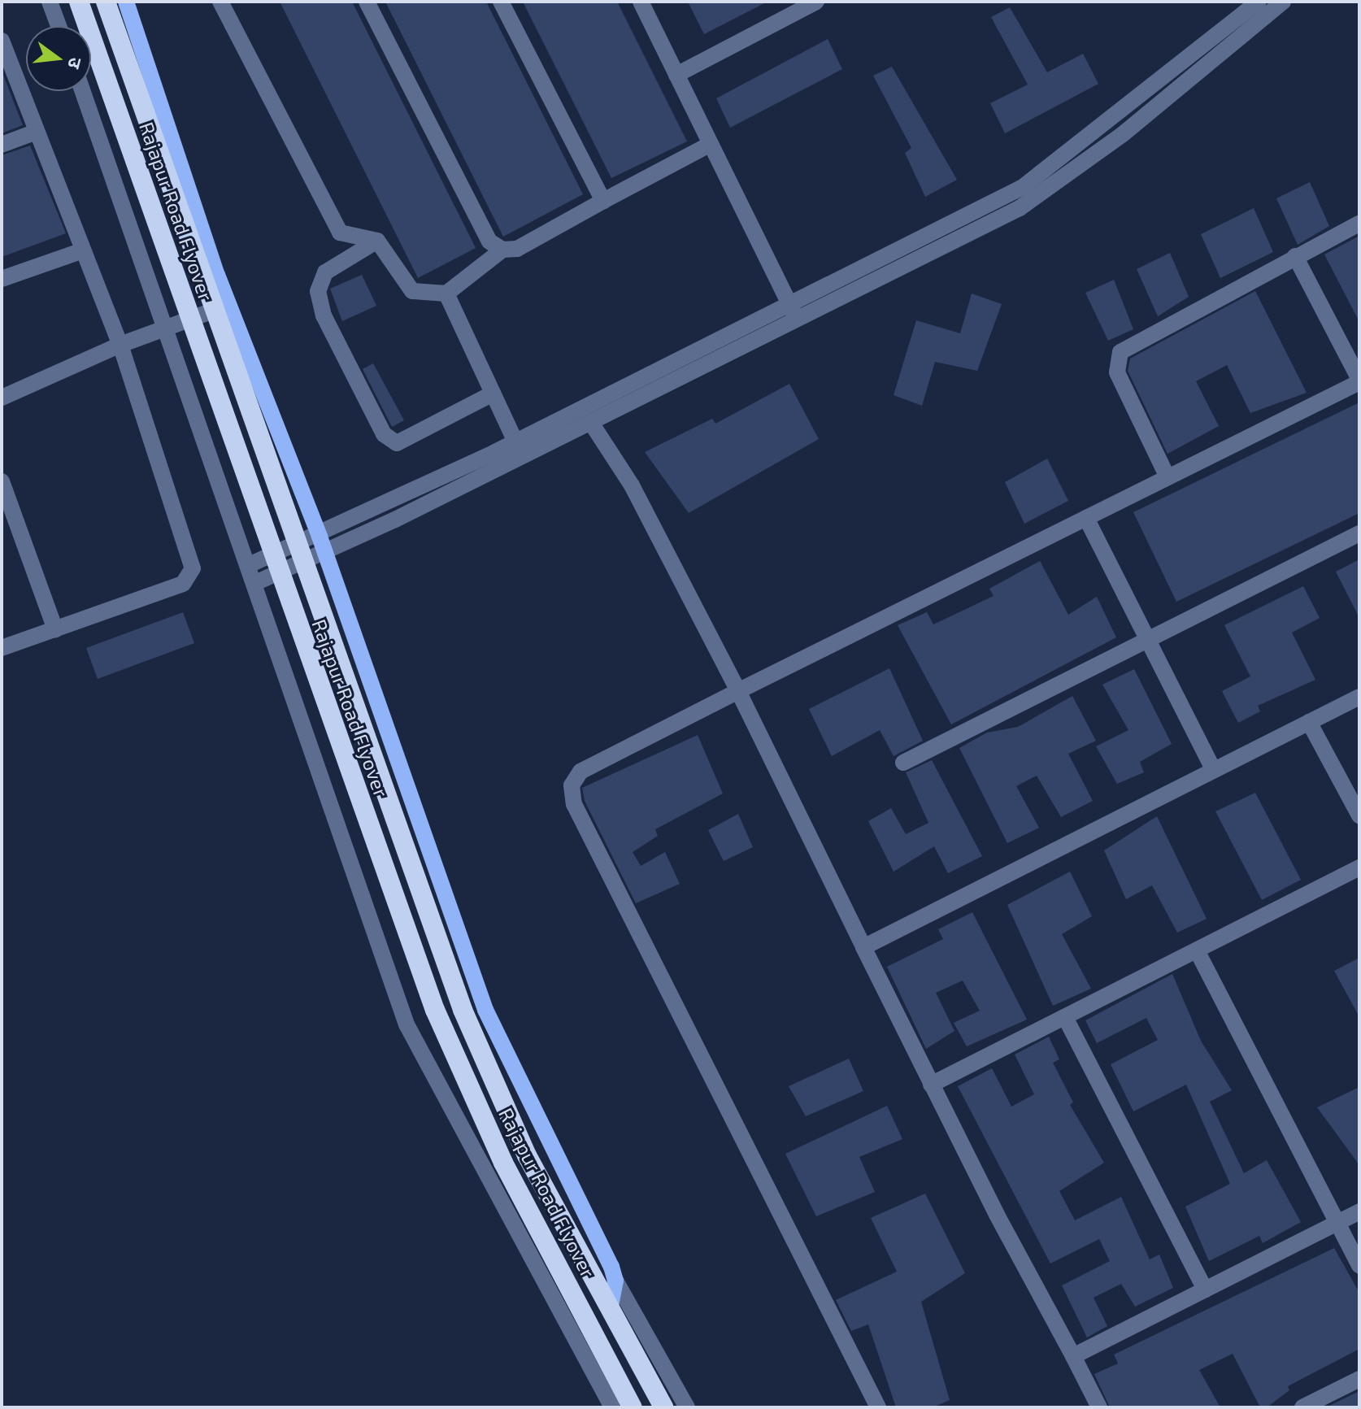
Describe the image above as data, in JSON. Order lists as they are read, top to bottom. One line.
{"streets":{"highway":["Rajapur Road Flyover"]},"north":"right"}
